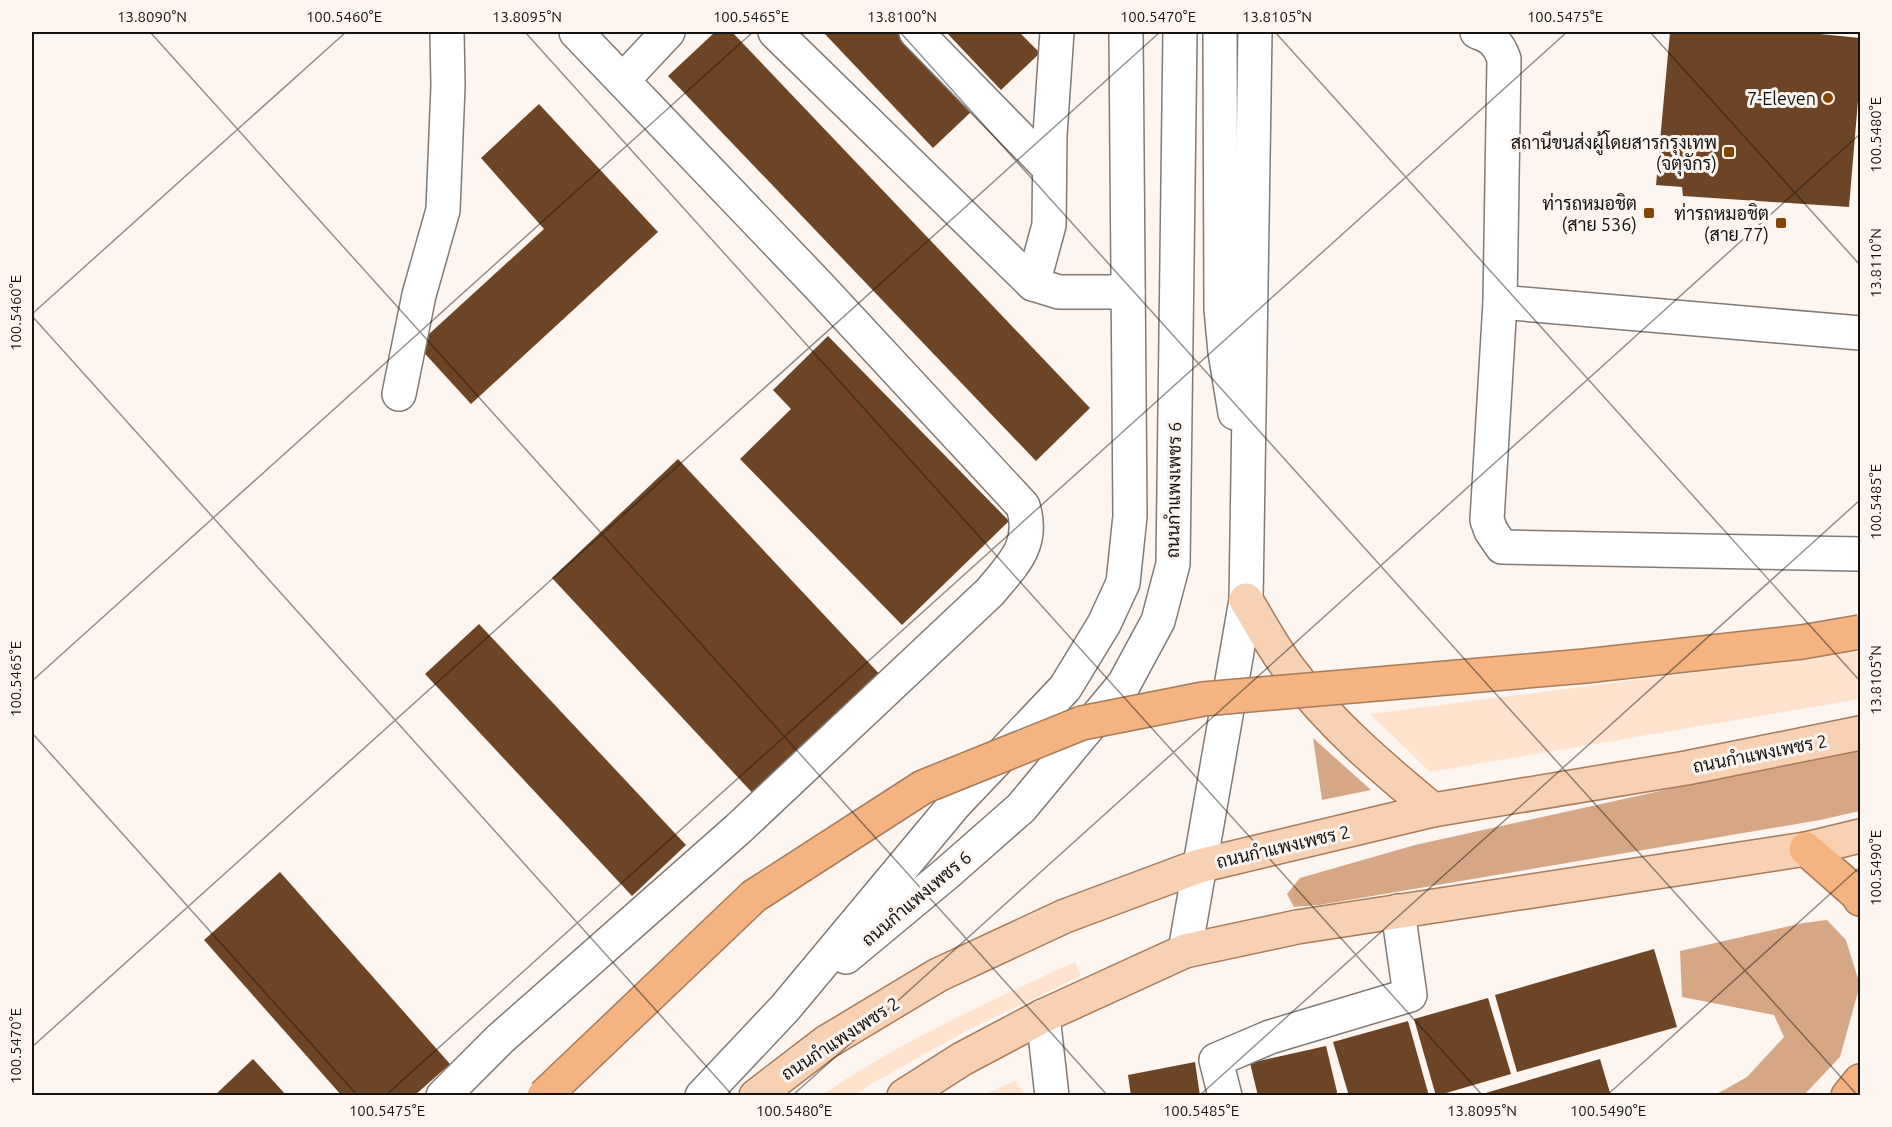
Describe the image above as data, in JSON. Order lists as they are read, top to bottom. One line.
{"streets":{"main road":["ถนนกำแพงเพชร 2"],"street":["ถนนกำแพงเพชร 6"]},"places":{"other":["7-Eleven"],"transit":["สถานีขนส่งผู้โดยสารกรุงเทพ (จตุจักร)","ท่ารถหมอชิต (สาย 536)","ท่ารถหมอชิต (สาย 77)"]},"coordinates":["13.8090°N","100.5460°E","13.8095°N","100.5465°E","13.8100°N","100.5470°E","13.8105°N","100.5475°E","100.5480°E","13.8110°N","100.5485°E","100.5490°E"]}
